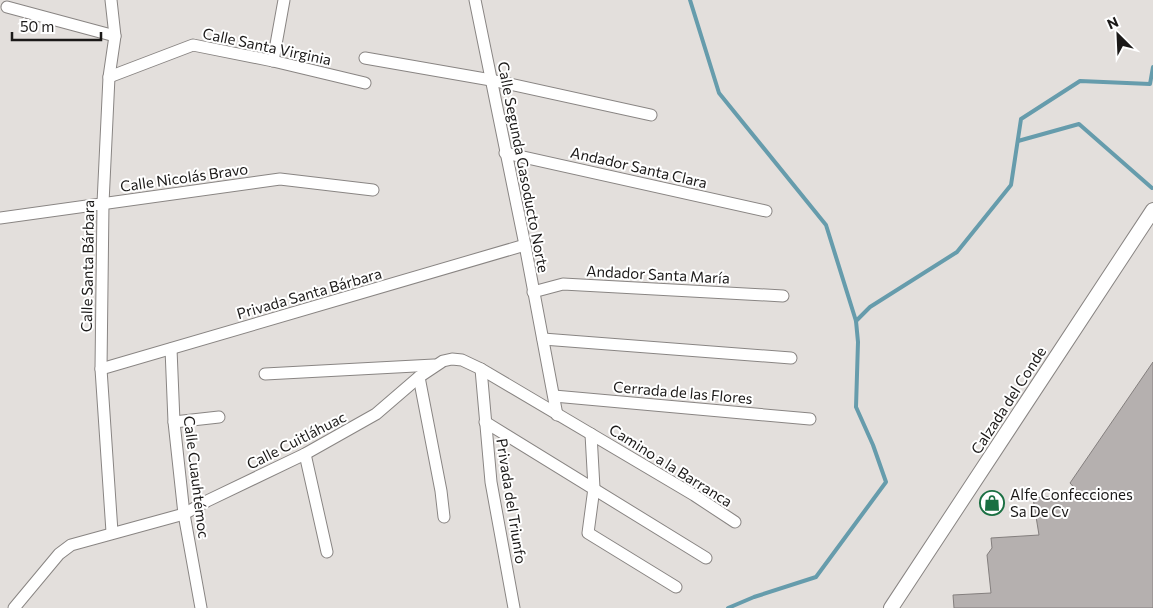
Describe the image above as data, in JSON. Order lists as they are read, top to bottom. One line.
{"streets":{"street":["Calle Santa Virginia","Calle Segunda Gasoducto Norte","Andador Santa Clara","Calle Nicolás Bravo","Calle Santa Bárbara","Andador Santa María","Privada Santa Bárbara","Cerrada de las Flores","Calzada del Conde","Calle Cuitláhuac","Camino a la Barranca","Calle Cuauhtémoc","Privada del Triunfo"]},"crossings":[["Calle Santa Virginia","Calle Santa Bárbara"],["Calle Segunda Gasoducto Norte","Andador Santa Clara"],["Calle Segunda Gasoducto Norte","Andador Santa María"],["Calle Segunda Gasoducto Norte","Privada Santa Bárbara"],["Calle Segunda Gasoducto Norte","Cerrada de las Flores"],["Calle Segunda Gasoducto Norte","Calle Cuitláhuac"],["Calle Nicolás Bravo","Calle Santa Bárbara"],["Calle Santa Bárbara","Privada Santa Bárbara"],["Calle Santa Bárbara","Calle Cuitláhuac"],["Privada Santa Bárbara","Calle Cuauhtémoc"],["Calle Cuitláhuac","Camino a la Barranca"],["Calle Cuitláhuac","Calle Cuauhtémoc"],["Calle Cuitláhuac","Privada del Triunfo"]],"places":{"shop":["Alfe Confecciones Sa De Cv"]},"scale_bar":"50 m","north":"top left"}
